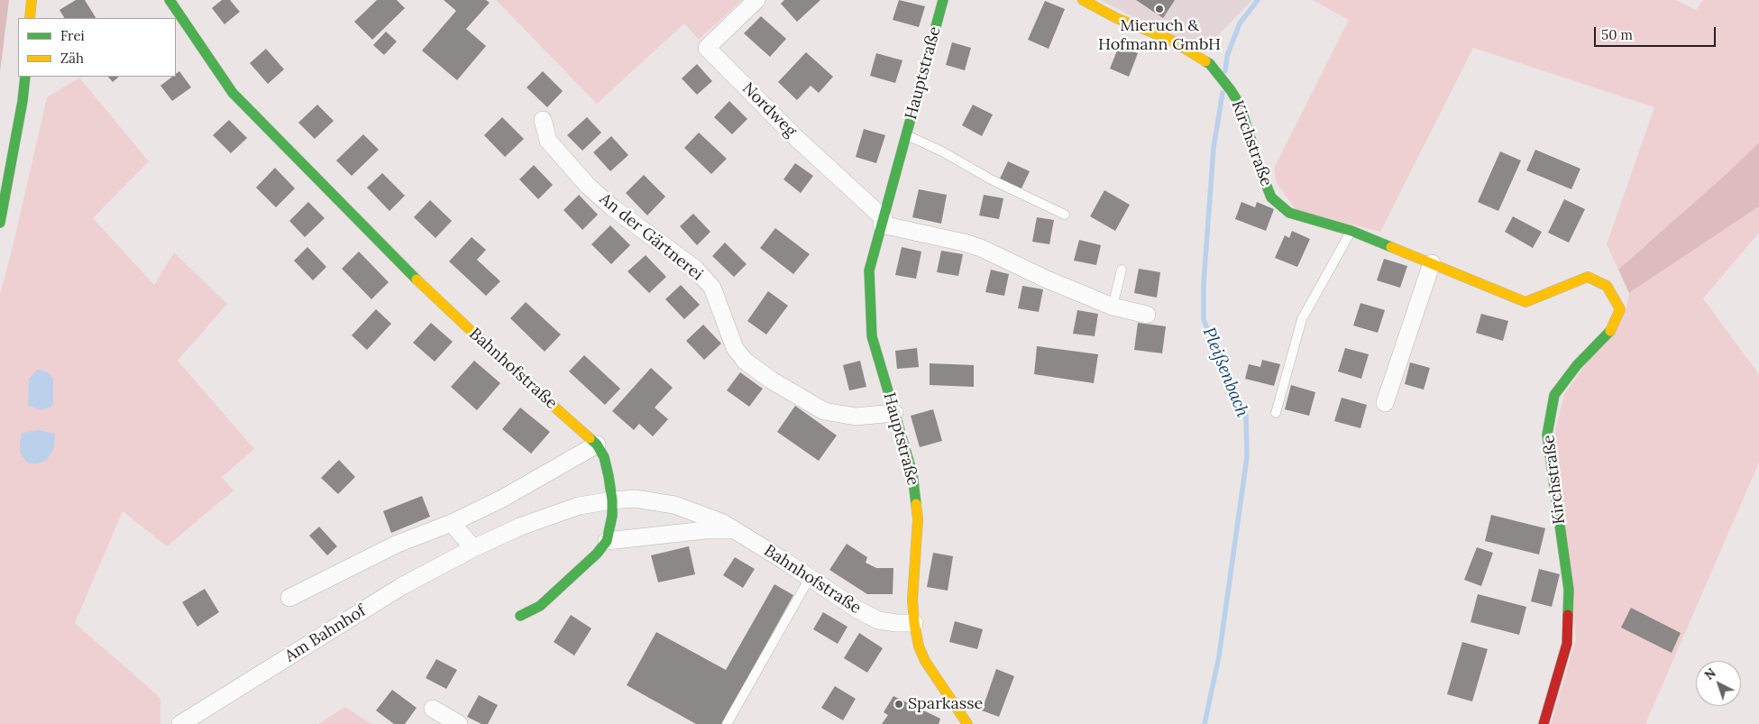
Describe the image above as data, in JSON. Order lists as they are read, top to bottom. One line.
{"streets":{"street":["Hauptstraße","Nordweg","Kirchstraße","An der Gärtnerei","Bahnhofstraße","Am Bahnhof"]},"crossings":[["Hauptstraße","Nordweg"],["Hauptstraße","An der Gärtnerei"],["Hauptstraße","Bahnhofstraße"],["Bahnhofstraße","Am Bahnhof"]],"water":["Pleißenbach"],"places":["Mieruch & Hofmann GmbH","Sparkasse"],"legend":["Frei","Zäh"],"scale_bar":"50 m","north":"top left"}
